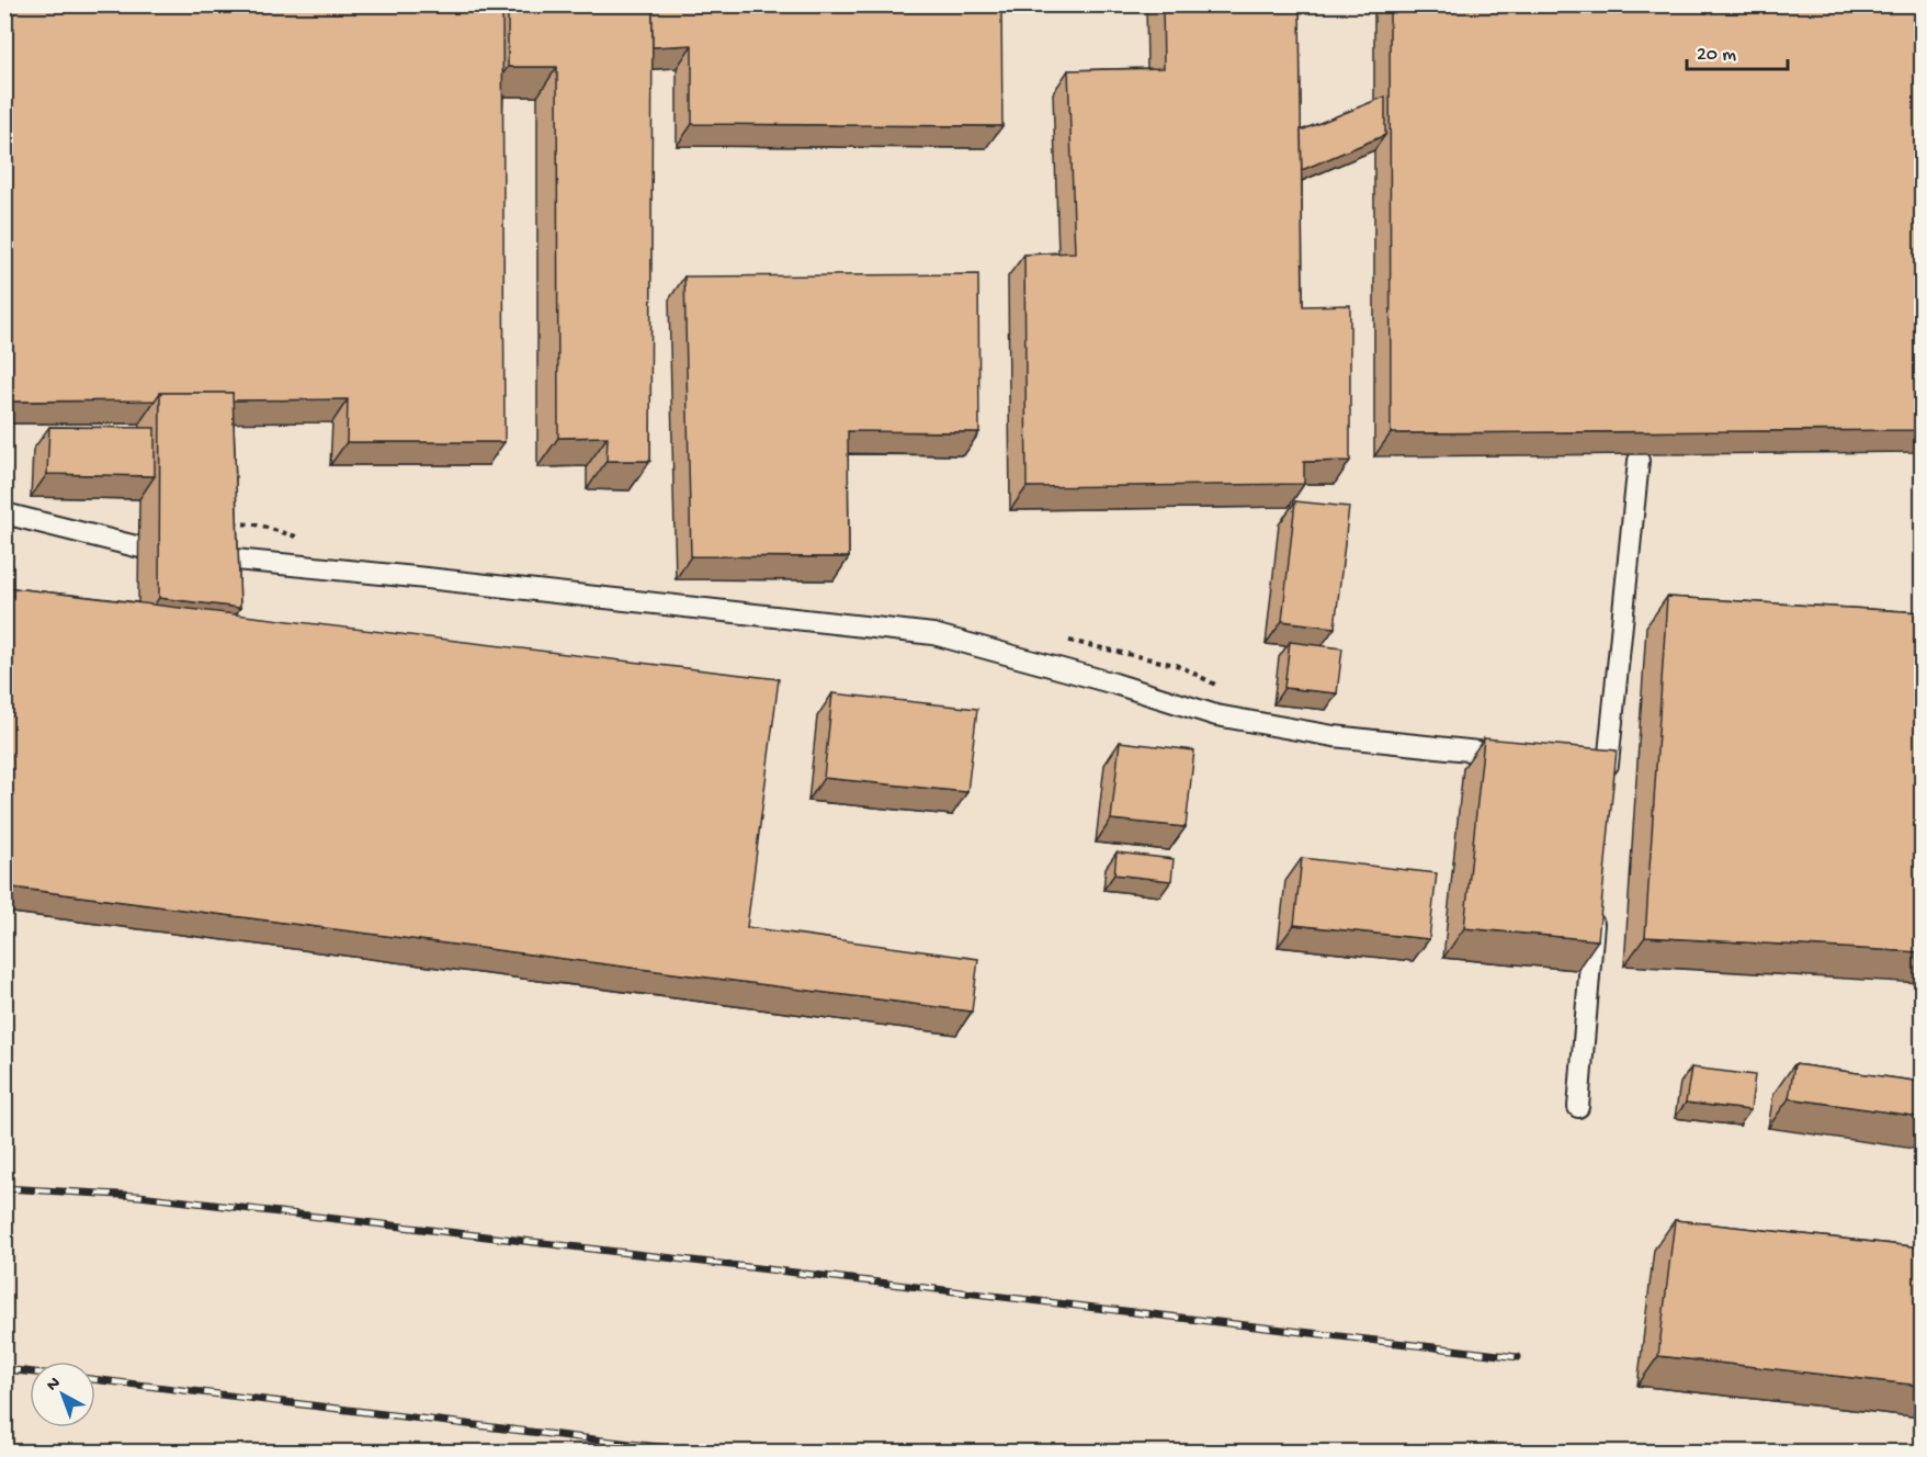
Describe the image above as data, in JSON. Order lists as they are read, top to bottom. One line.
{"scale_bar":"20 m","north":"top left"}
